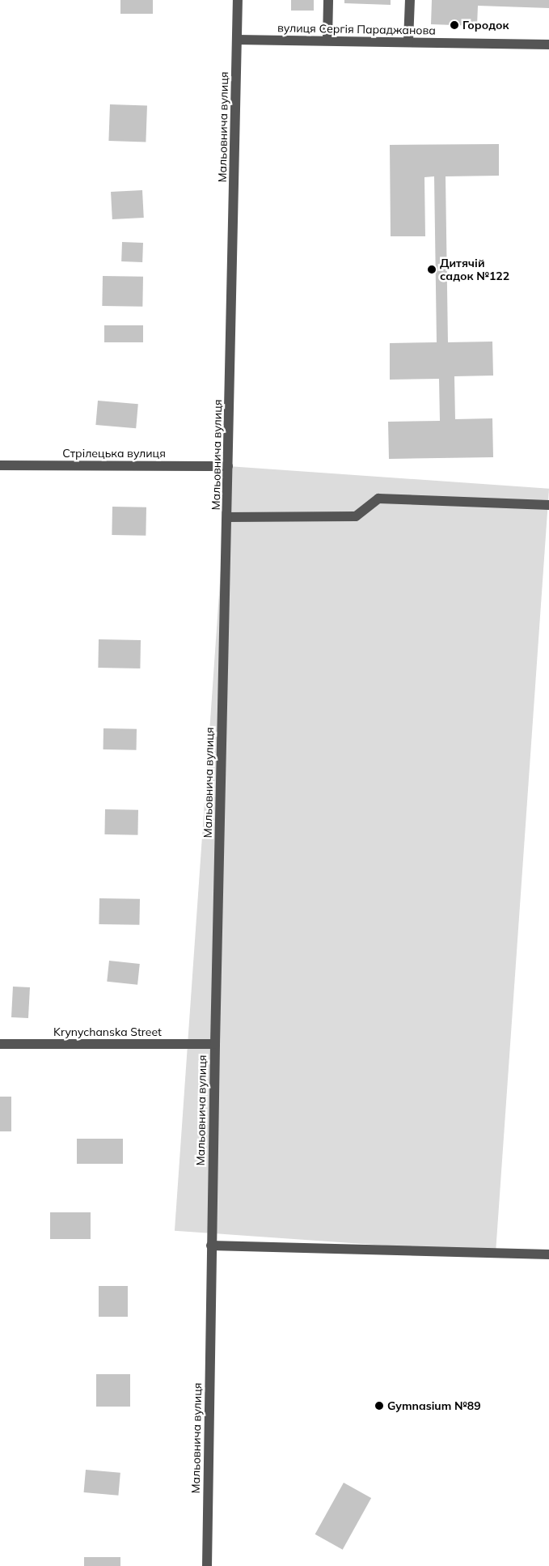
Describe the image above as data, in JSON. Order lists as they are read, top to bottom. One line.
{"streets":{"street":["вулиця Сергія Параджанова","Мальовнича вулиця","Стрілецька вулиця","Krynychanska Street"]},"crossings":[["вулиця Сергія Параджанова","Мальовнича вулиця"],["Мальовнича вулиця","Стрілецька вулиця"],["Мальовнича вулиця","Krynychanska Street"]],"places":["Городок","Дитячій садок №122","Gymnasium №89"]}
